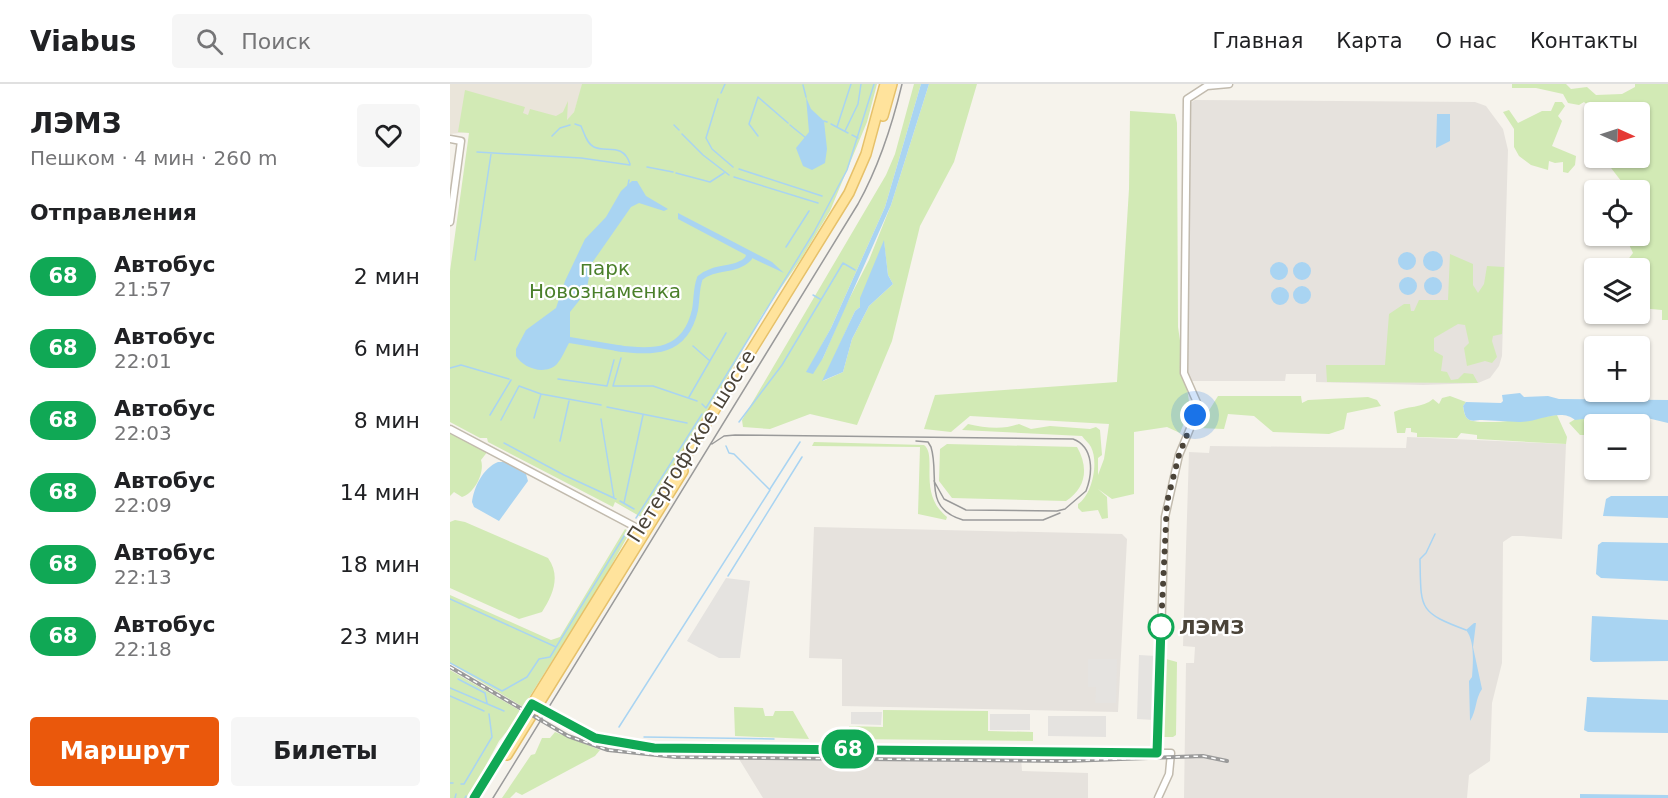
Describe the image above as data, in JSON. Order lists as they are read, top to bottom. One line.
{"streets":{"main road":["Петергофское шоссе"]},"parks":["парк Новознаменка"],"places":["ЛЭМЗ"],"lines":["bus line 68"],"north":"right","page":{"header":"Viabus","search":"Поиск","nav":["Главная","Карта","О нас","Контакты"],"heading":[["ЛЭМЗ","Пешком · 4 мин · 260 m"],"Отправления"],"on_map":"68","map_buttons":["+","−"],"list":[{"mark":"68","name":"Автобус","note":"21:57","value":"2 мин"},{"mark":"68","name":"Автобус","note":"22:01","value":"6 мин"},{"mark":"68","name":"Автобус","note":"22:03","value":"8 мин"},{"mark":"68","name":"Автобус","note":"22:09","value":"14 мин"},{"mark":"68","name":"Автобус","note":"22:13","value":"18 мин"},{"mark":"68","name":"Автобус","note":"22:18","value":"23 мин"}],"buttons":["Маршрут","Билеты"]}}
